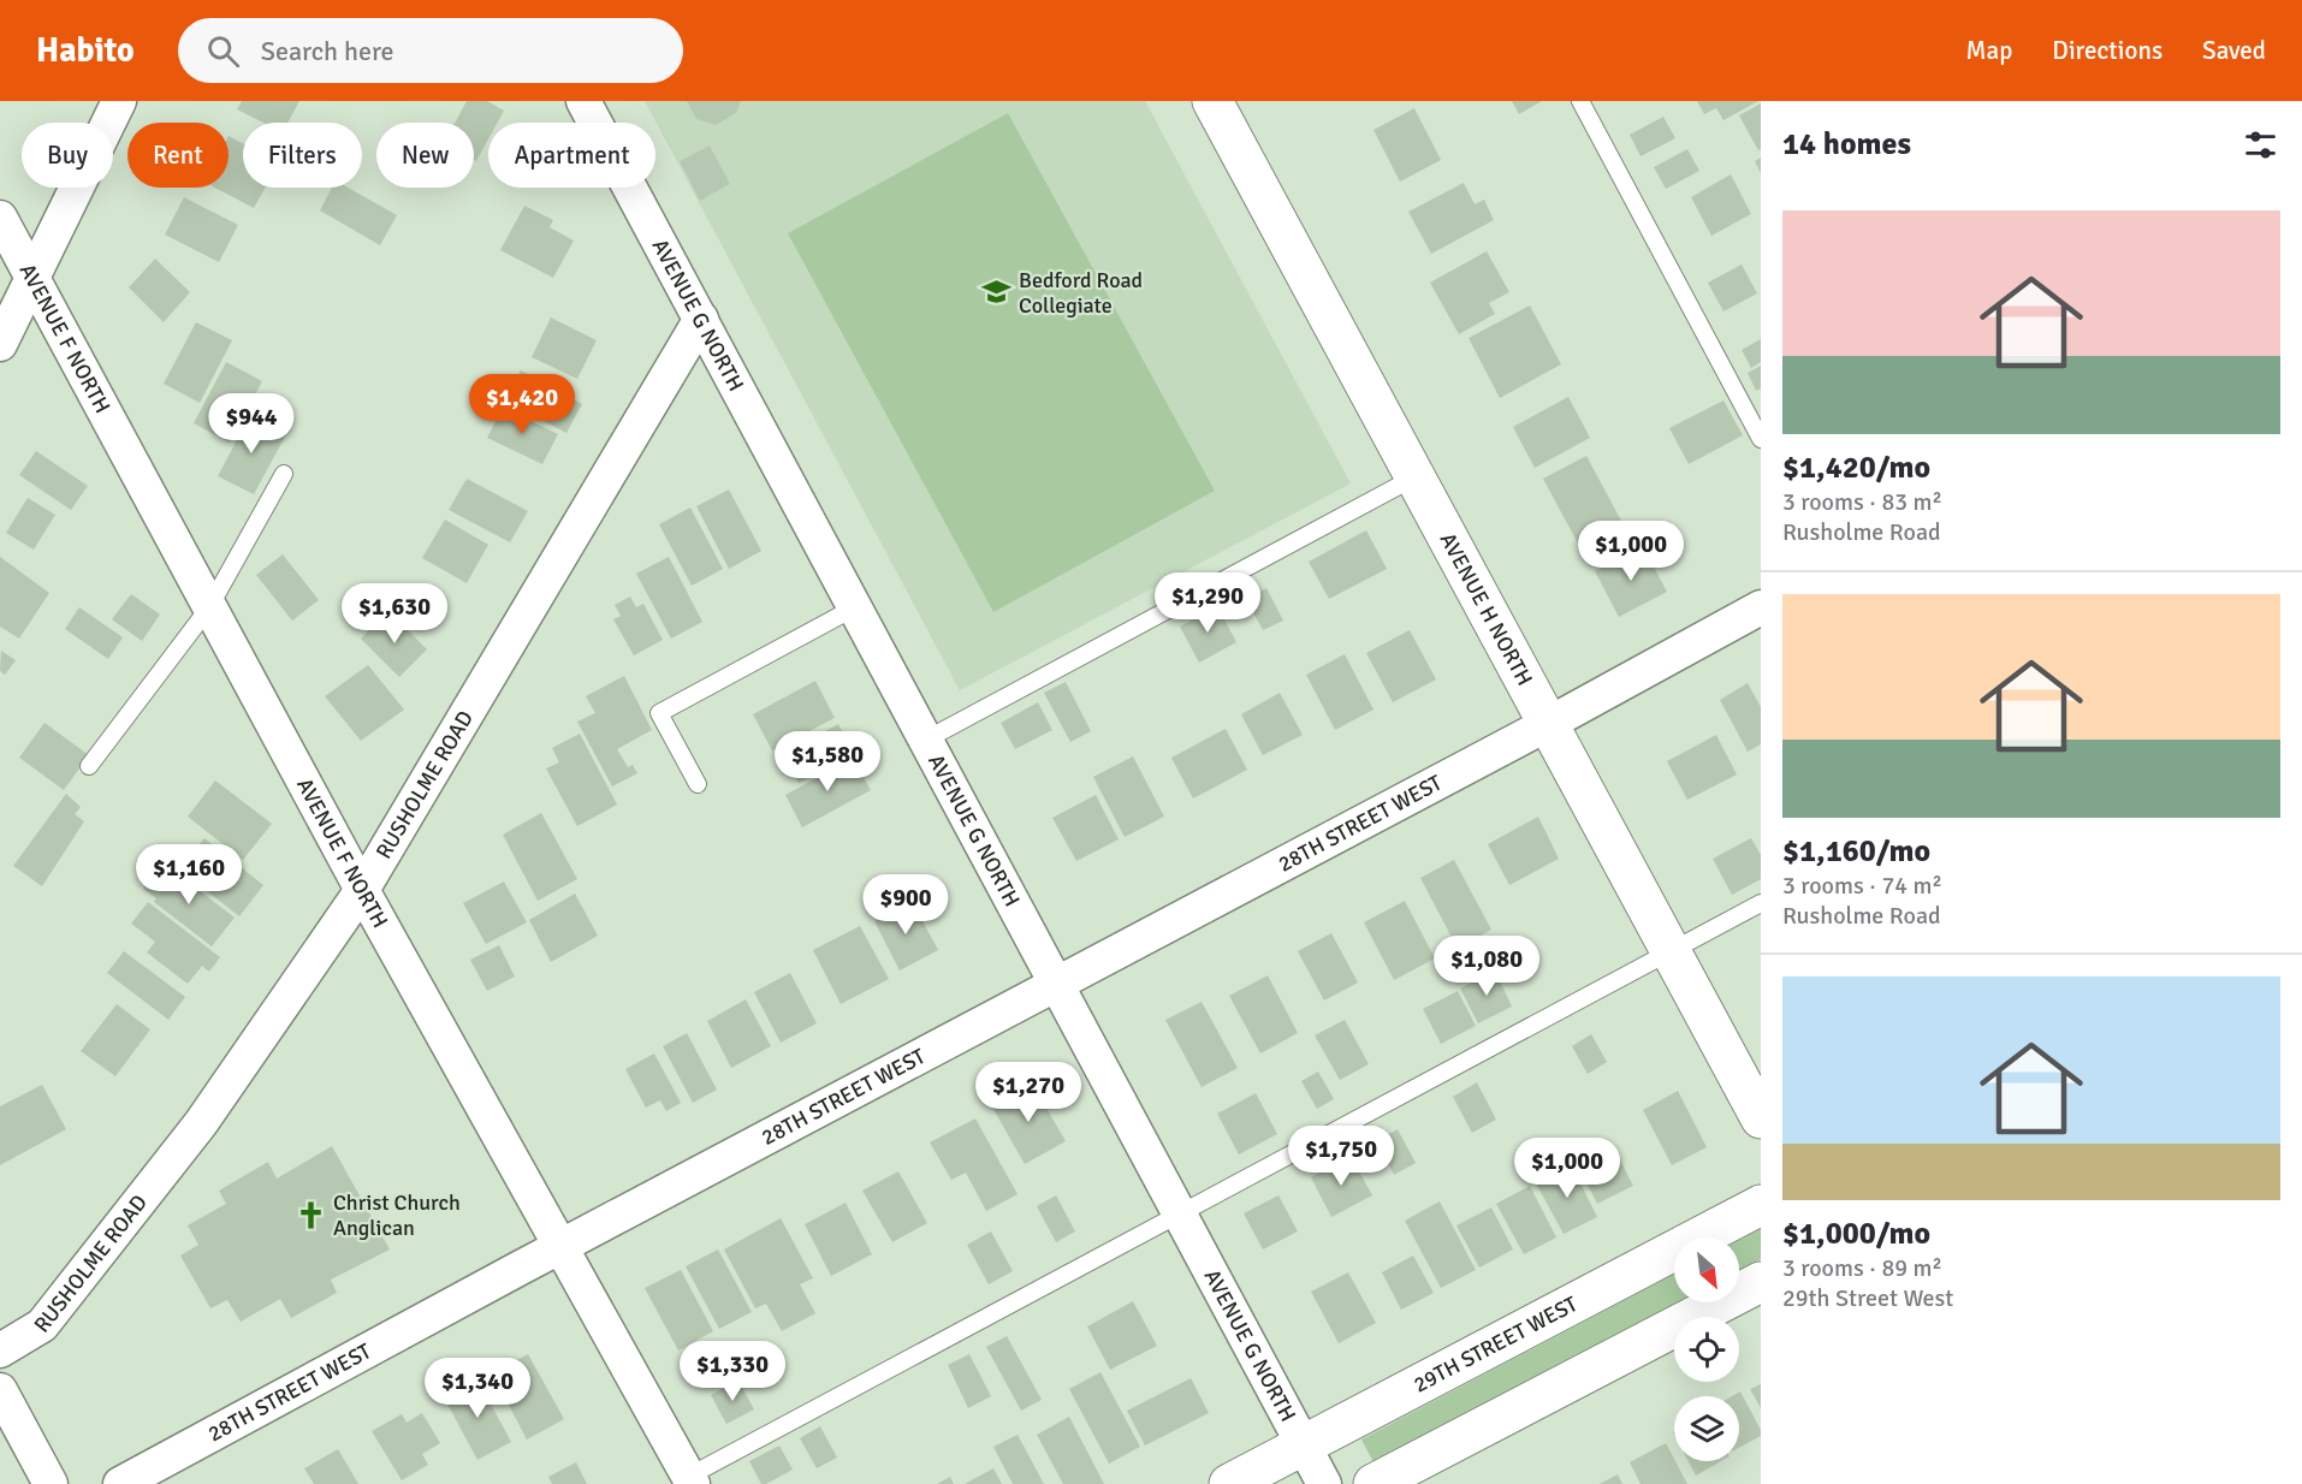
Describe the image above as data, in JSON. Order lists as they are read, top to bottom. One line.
{"streets":{"street":["AVENUE G NORTH","AVENUE F NORTH","AVENUE H NORTH","RUSHOLME ROAD","28TH STREET WEST","29TH STREET WEST"]},"crossings":[["AVENUE G NORTH","RUSHOLME ROAD"],["AVENUE G NORTH","28TH STREET WEST"],["AVENUE G NORTH","29TH STREET WEST"],["AVENUE F NORTH","RUSHOLME ROAD"],["AVENUE F NORTH","28TH STREET WEST"],["AVENUE H NORTH","28TH STREET WEST"]],"places":{"school or university":["Bedford Road Collegiate"],"church":["Christ Church Anglican"]},"north":"bottom right","page":{"header":"Habito","search":"Search here","nav":["Map","Directions","Saved"],"heading":"14 homes","chip":["Buy","Rent","Filters","New","Apartment"],"list":[{"name":"$1,420/mo","note":"3 rooms · 83 m² · Rusholme Road"},{"name":"$1,160/mo","note":"3 rooms · 74 m² · Rusholme Road"},{"name":"$1,000/mo","note":"3 rooms · 89 m² · 29th Street West"}],"price":["$1,420","$944","$1,000","$1,290","$1,630","$1,580","$1,160","$900","$1,080","$1,270","$1,750","$1,000","$1,330","$1,340"]}}
